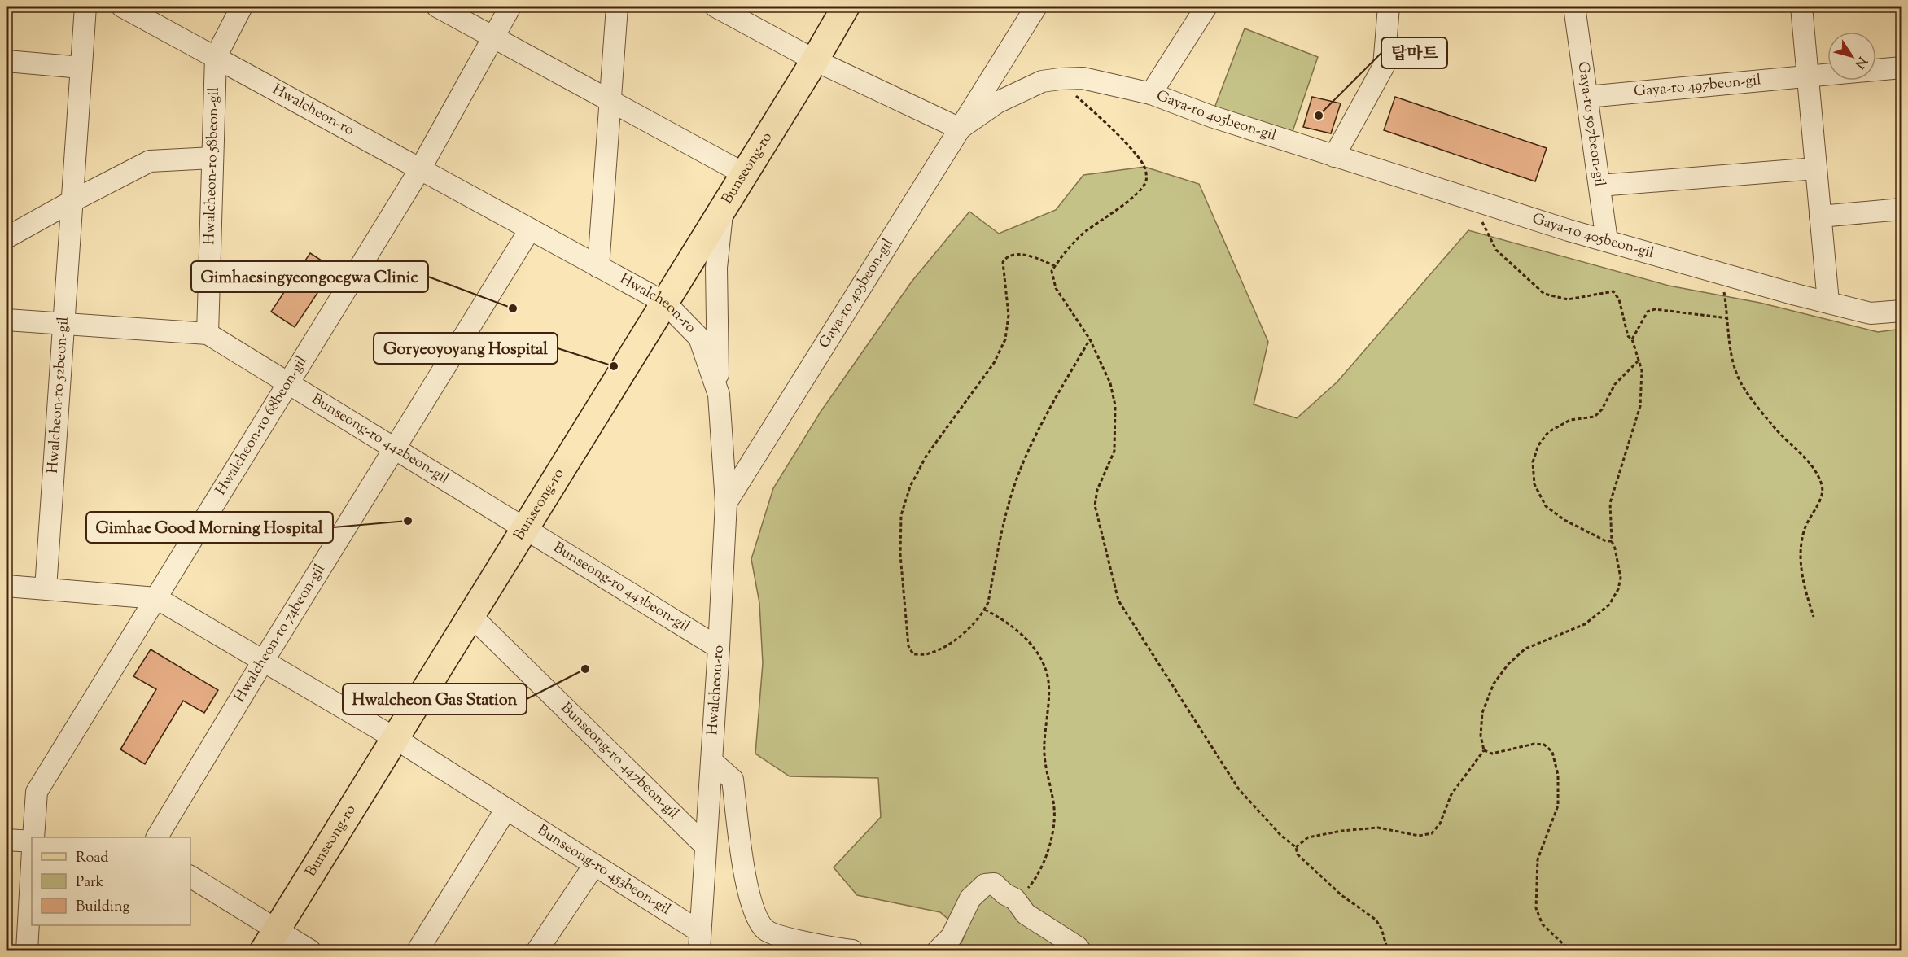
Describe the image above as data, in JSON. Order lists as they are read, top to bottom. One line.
{"streets":{"main road":["Bunseong-ro"],"street":["Gaya-ro 497beon-gil","Hwalcheon-ro","Gaya-ro 405beon-gil","Gaya-ro 507beon-gil","Hwalcheon-ro 58beon-gil","Hwalcheon-ro 52beon-gil","Hwalcheon-ro 68beon-gil","Bunseong-ro 442beon-gil","Bunseong-ro 443beon-gil","Hwalcheon-ro 74beon-gil","Bunseong-ro 447beon-gil","Bunseong-ro 453beon-gil"]},"crossings":[["Gaya-ro 497beon-gil","Gaya-ro 507beon-gil"],["Hwalcheon-ro","Gaya-ro 405beon-gil"],["Hwalcheon-ro","Hwalcheon-ro 58beon-gil"],["Hwalcheon-ro","Bunseong-ro"],["Hwalcheon-ro","Hwalcheon-ro 68beon-gil"],["Hwalcheon-ro","Bunseong-ro 443beon-gil"],["Hwalcheon-ro","Hwalcheon-ro 74beon-gil"],["Hwalcheon-ro","Bunseong-ro 447beon-gil"],["Hwalcheon-ro","Bunseong-ro 453beon-gil"],["Gaya-ro 405beon-gil","Gaya-ro 507beon-gil"],["Hwalcheon-ro 58beon-gil","Bunseong-ro 442beon-gil"],["Bunseong-ro","Bunseong-ro 442beon-gil"],["Bunseong-ro","Bunseong-ro 443beon-gil"],["Bunseong-ro","Bunseong-ro 447beon-gil"],["Bunseong-ro","Bunseong-ro 453beon-gil"],["Hwalcheon-ro 52beon-gil","Bunseong-ro 442beon-gil"],["Hwalcheon-ro 68beon-gil","Bunseong-ro 442beon-gil"],["Hwalcheon-ro 68beon-gil","Bunseong-ro 453beon-gil"],["Bunseong-ro 442beon-gil","Bunseong-ro 443beon-gil"],["Bunseong-ro 442beon-gil","Hwalcheon-ro 74beon-gil"],["Hwalcheon-ro 74beon-gil","Bunseong-ro 453beon-gil"]],"places":["탑마트","Gimhaesingyeongoegwa Clinic","Goryeoyoyang Hospital","Gimhae Good Morning Hospital","Hwalcheon Gas Station"],"legend":["Road","Park","Building"],"north":"bottom right"}
